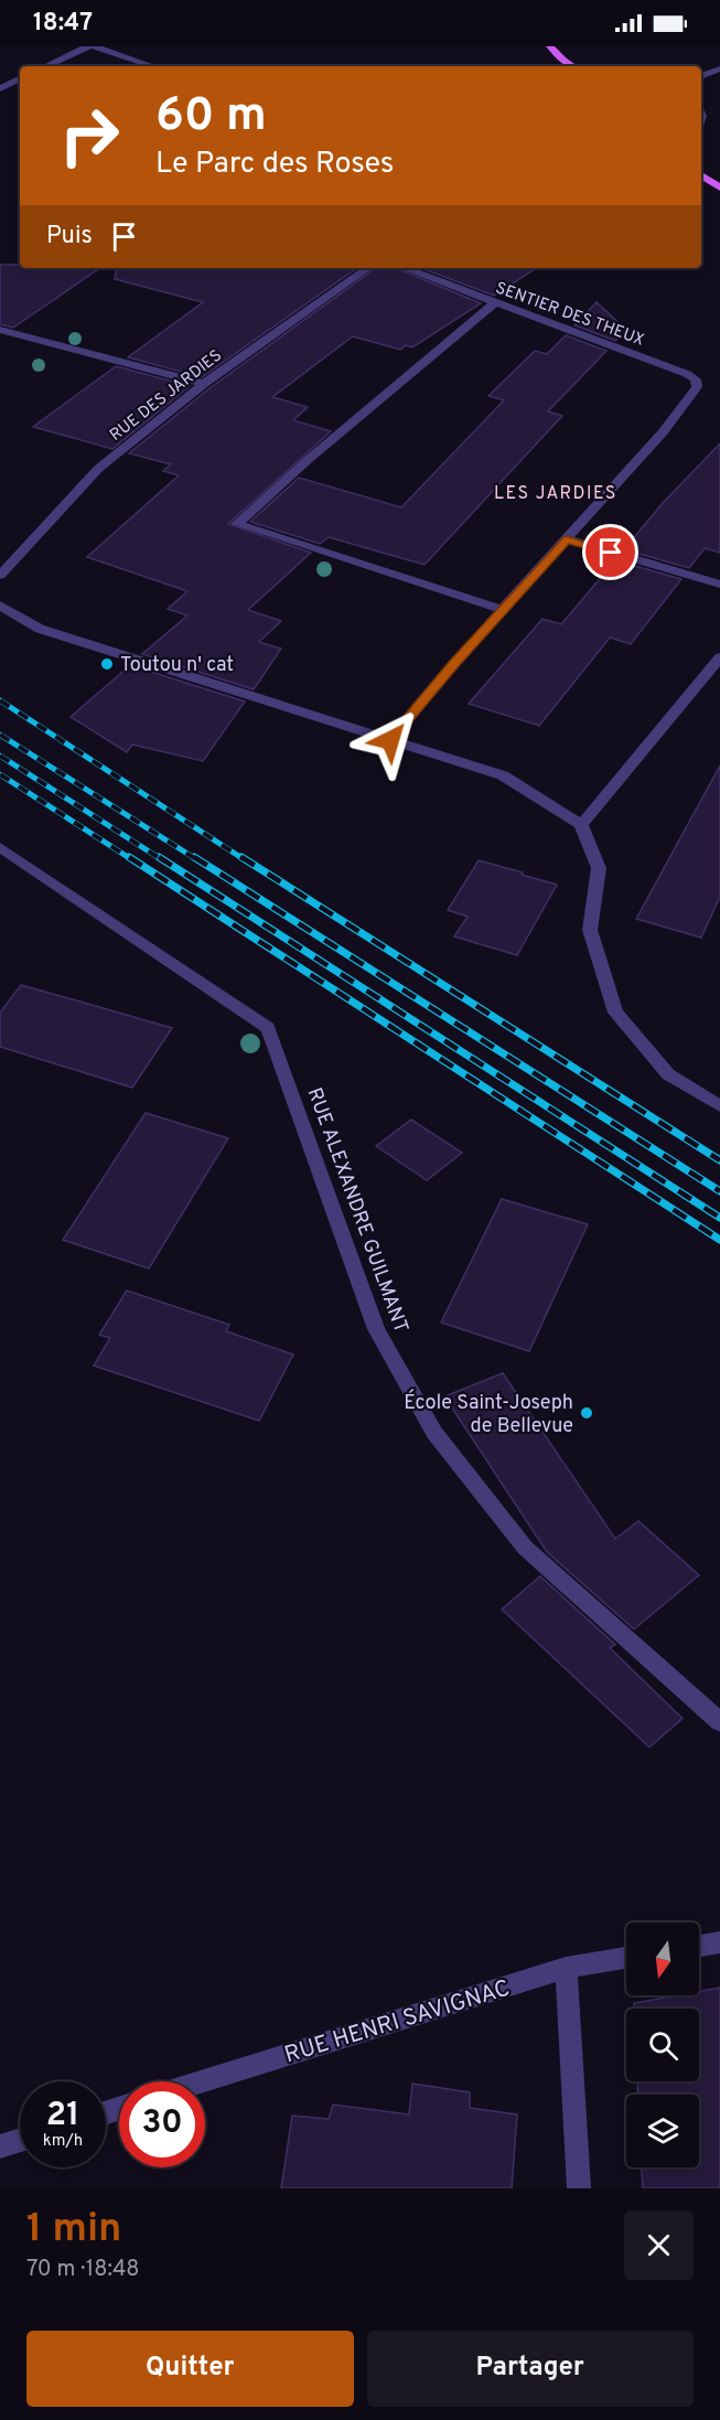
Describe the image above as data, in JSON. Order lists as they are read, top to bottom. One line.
{"streets":{"street":["SENTIER DES THEUX","RUE DES JARDIES","RUE ALEXANDRE GUILMANT","RUE HENRI SAVIGNAC"]},"districts":["LES JARDIES"],"places":["Toutou n' cat","École Saint-Joseph de Bellevue"],"north":"bottom","page":{"status":"18:47","turn":["60 m","Le Parc des Roses"],"then":"Puis","speed":"21 km/h","limit":"30","heading":["1 min","70 m · 18:48"],"buttons":["Quitter","Partager"]}}
